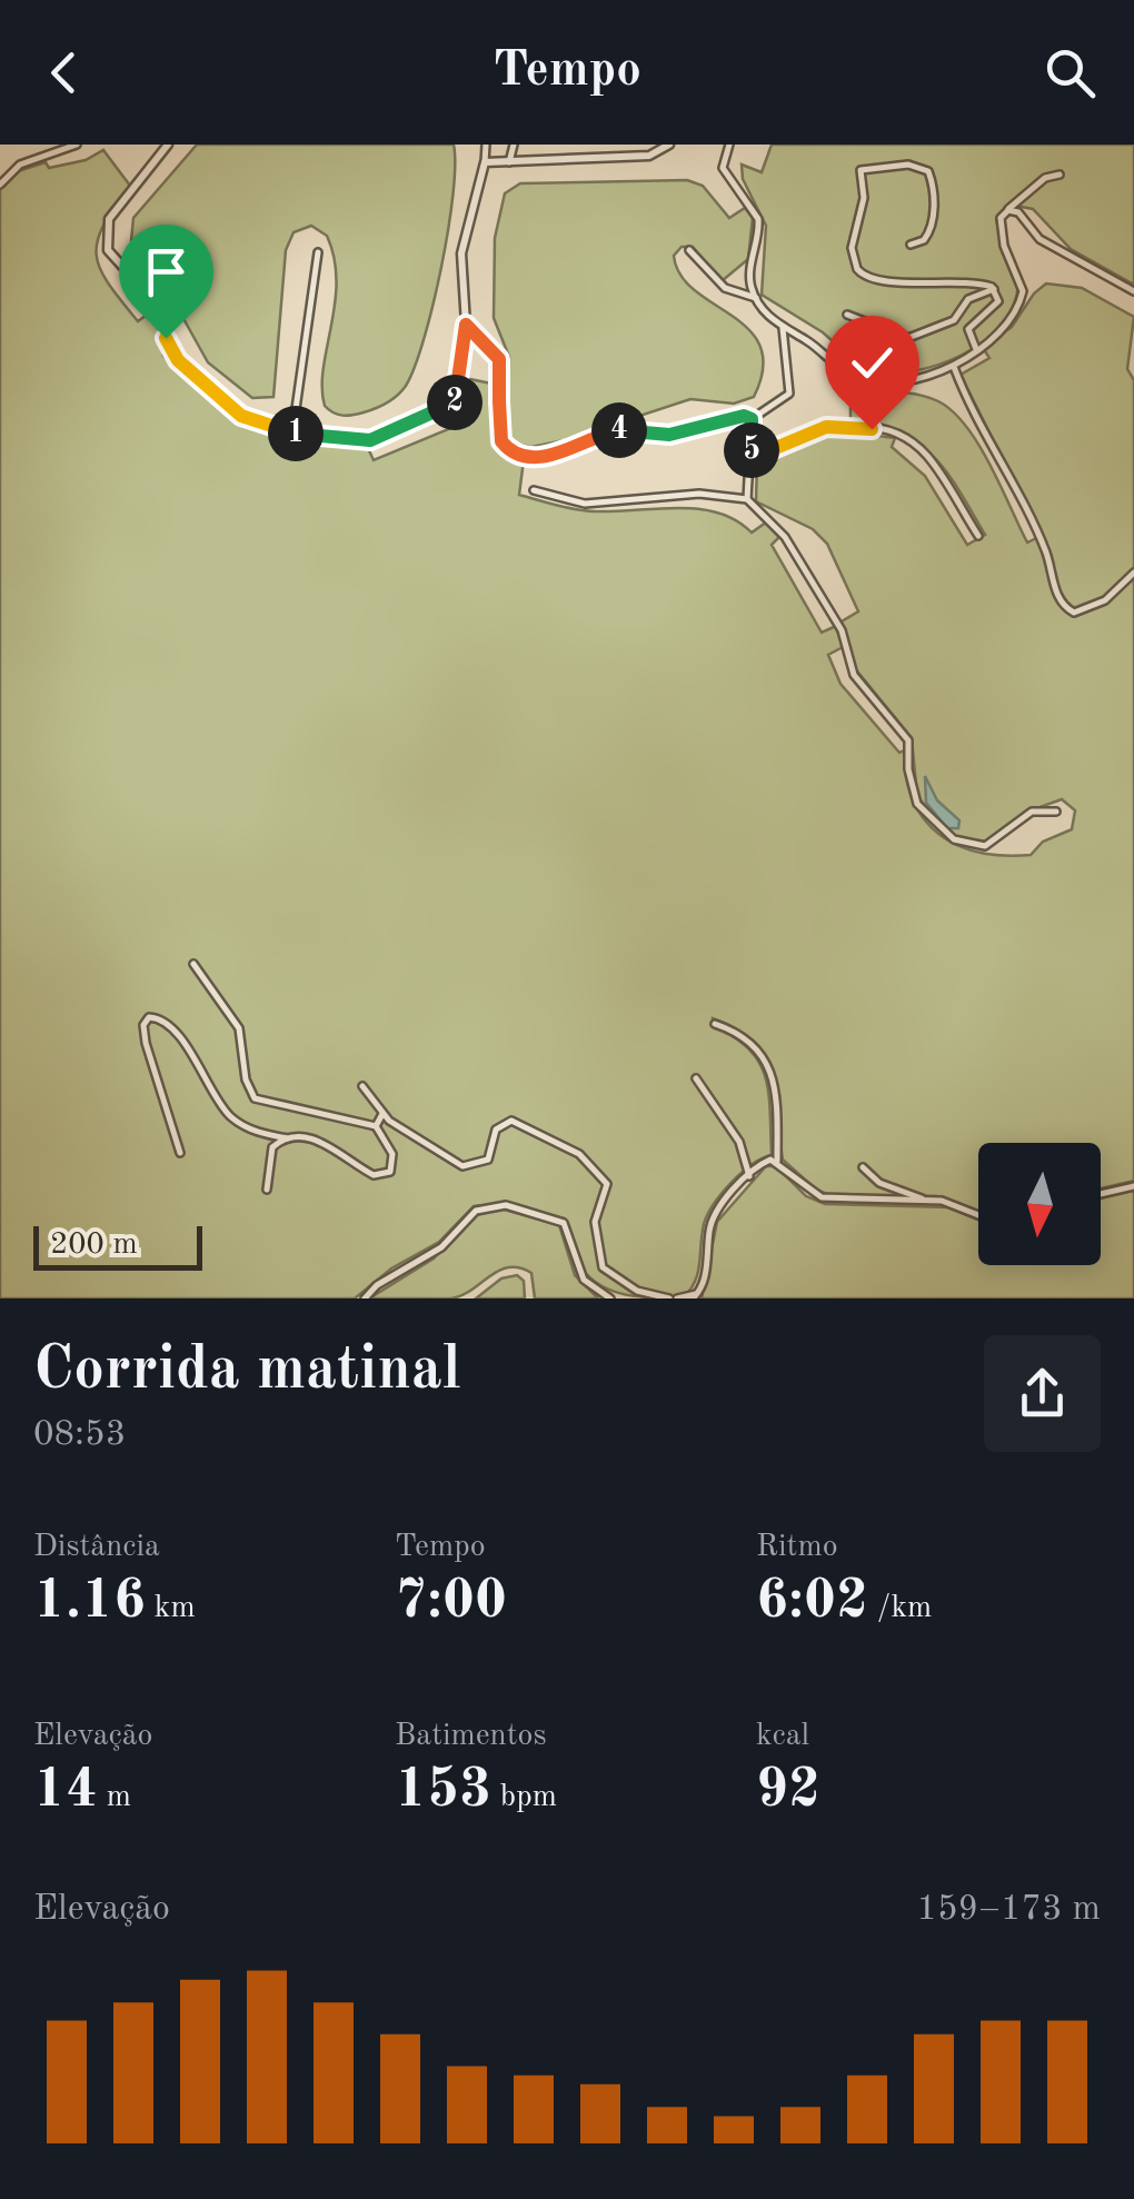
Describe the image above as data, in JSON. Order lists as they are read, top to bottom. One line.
{"scale_bar":"200 m","north":"bottom","page":{"header":"Tempo","pins":["2","4","1","5"],"scale":"200 m","heading":["Corrida matinal","08:53"],"stats":[["Distância","1.16 km"],["Tempo","7:00"],["Ritmo","6:02 /km"],["Elevação","14 m"],["Batimentos","153 bpm"],["kcal","92"]],"chart":["Elevação","159–173 m"]}}
